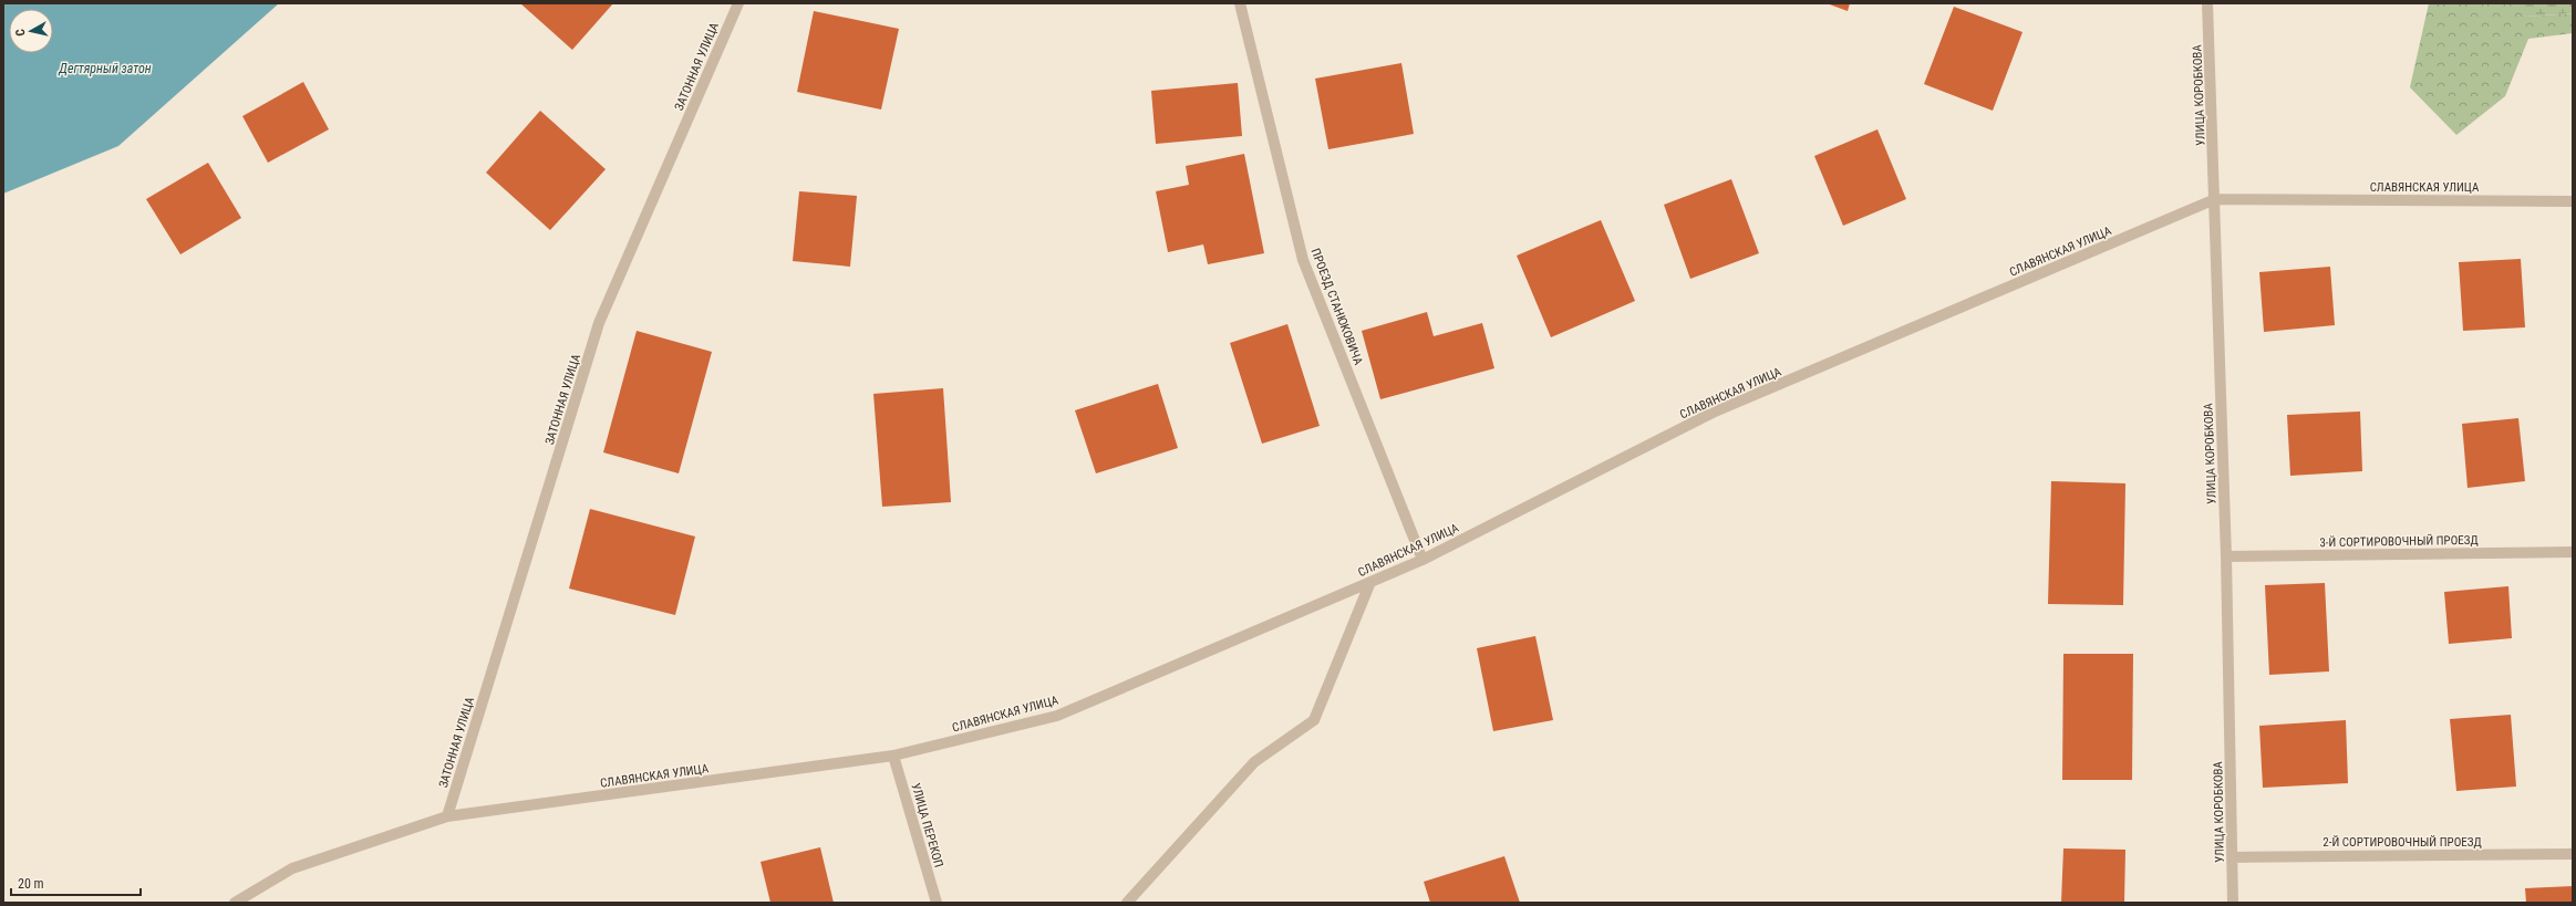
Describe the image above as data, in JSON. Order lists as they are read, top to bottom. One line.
{"streets":{"street":["ЗАТОННАЯ УЛИЦА","УЛИЦА КОРОБКОВА","СЛАВЯНСКАЯ УЛИЦА","ПРОЕЗД СТАНЮКОВИЧА","3-Й СОРТИРОВОЧНЫЙ ПРОЕЗД","УЛИЦА ПЕРЕКОП","2-Й СОРТИРОВОЧНЫЙ ПРОЕЗД"]},"crossings":[["ЗАТОННАЯ УЛИЦА","СЛАВЯНСКАЯ УЛИЦА"],["УЛИЦА КОРОБКОВА","СЛАВЯНСКАЯ УЛИЦА"],["УЛИЦА КОРОБКОВА","3-Й СОРТИРОВОЧНЫЙ ПРОЕЗД"],["УЛИЦА КОРОБКОВА","2-Й СОРТИРОВОЧНЫЙ ПРОЕЗД"],["СЛАВЯНСКАЯ УЛИЦА","ПРОЕЗД СТАНЮКОВИЧА"],["СЛАВЯНСКАЯ УЛИЦА","УЛИЦА ПЕРЕКОП"]],"water":["Дегтярный затон"],"scale_bar":"20 m","north":"left"}
